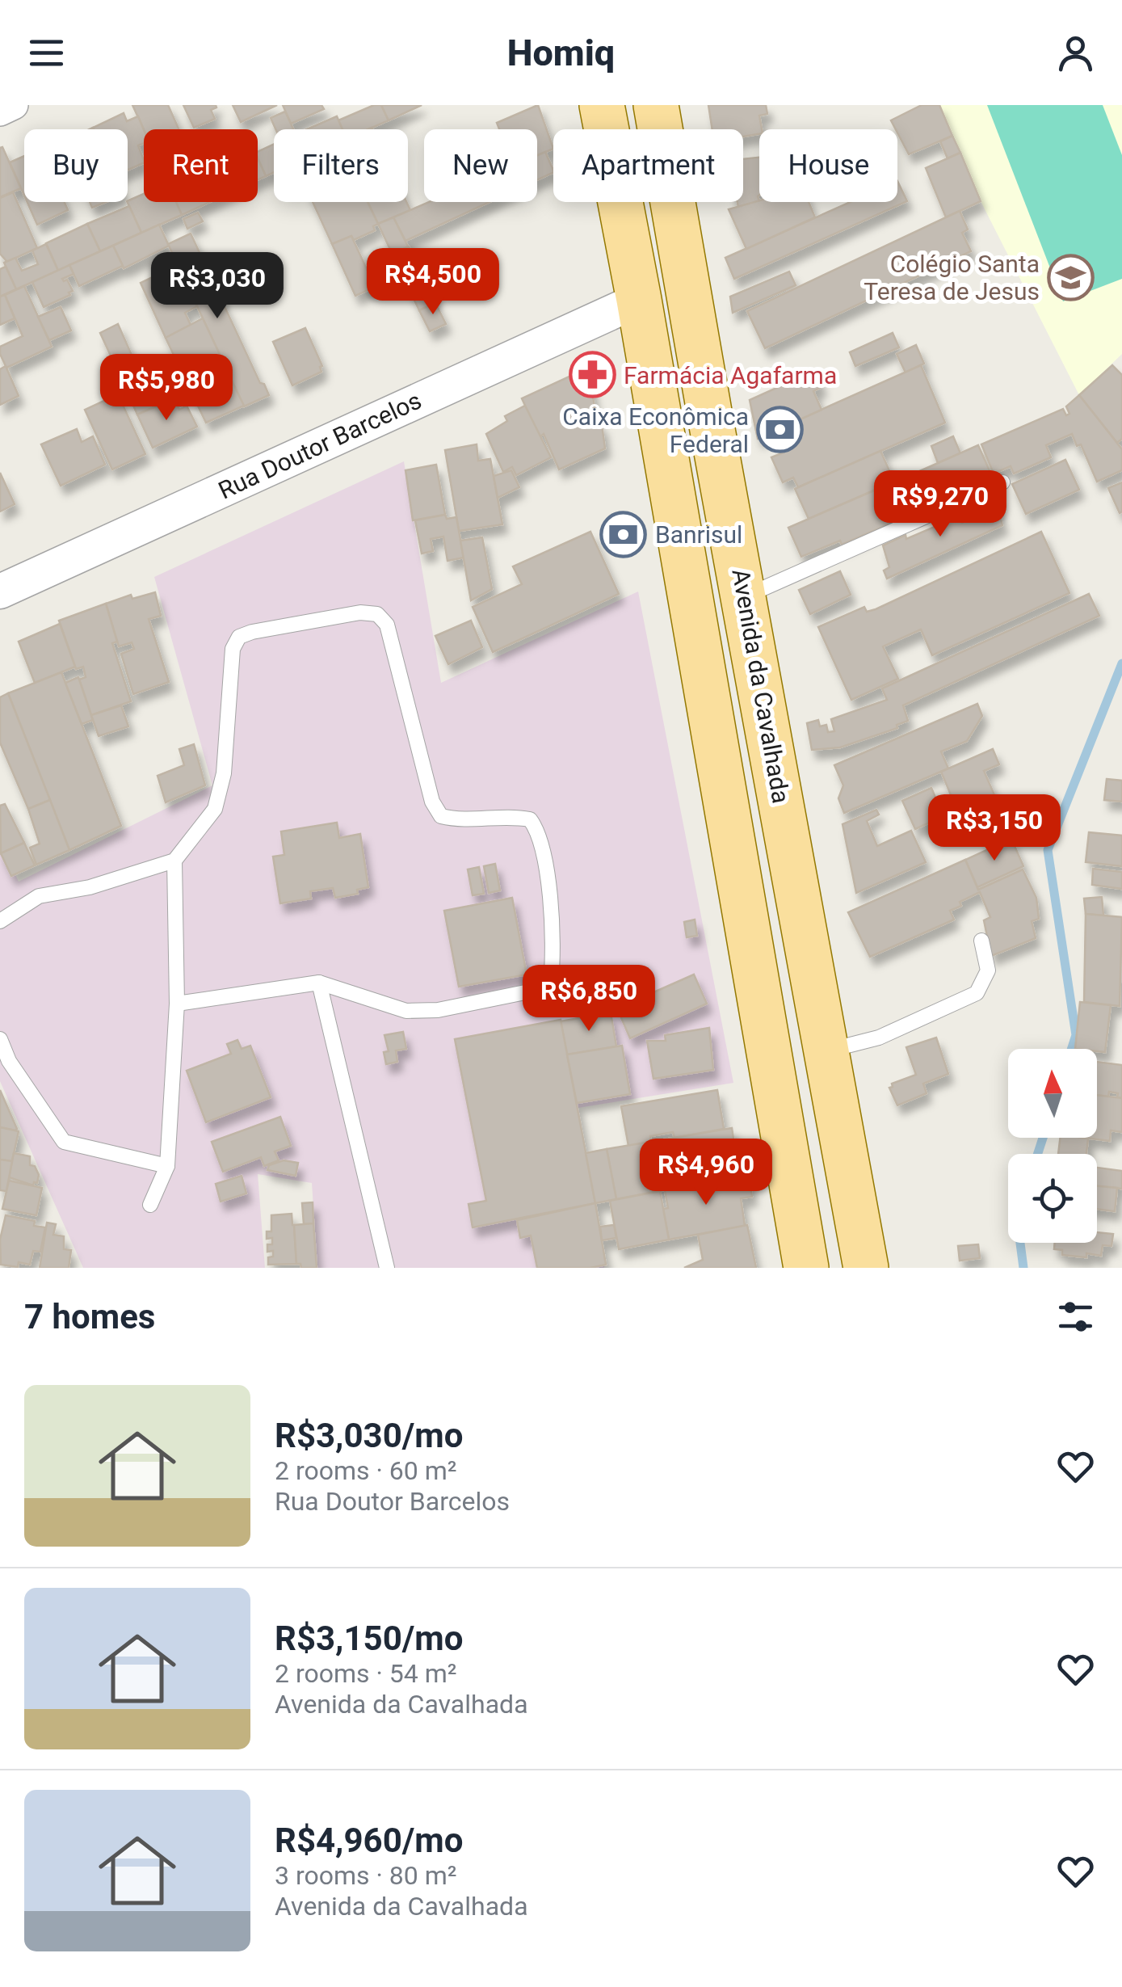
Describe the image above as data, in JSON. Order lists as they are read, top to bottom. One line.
{"streets":{"main road":["Avenida da Cavalhada"],"street":["Rua Doutor Barcelos"]},"places":{"school or university":["Colégio Santa Teresa de Jesus"],"pharmacy":["Farmácia Agafarma"],"bank":["Caixa Econômica Federal","Banrisul"]},"north":"top","page":{"header":"Homiq","chip":["Buy","Rent","Filters","New","Apartment","House"],"price":["R$4,500","R$3,030","R$5,980","R$9,270","R$3,150","R$6,850","R$4,960"],"heading":"7 homes","list":[{"name":"R$3,030/mo","note":"2 rooms · 60 m² · Rua Doutor Barcelos"},{"name":"R$3,150/mo","note":"2 rooms · 54 m² · Avenida da Cavalhada"},{"name":"R$4,960/mo","note":"3 rooms · 80 m² · Avenida da Cavalhada"}]}}
